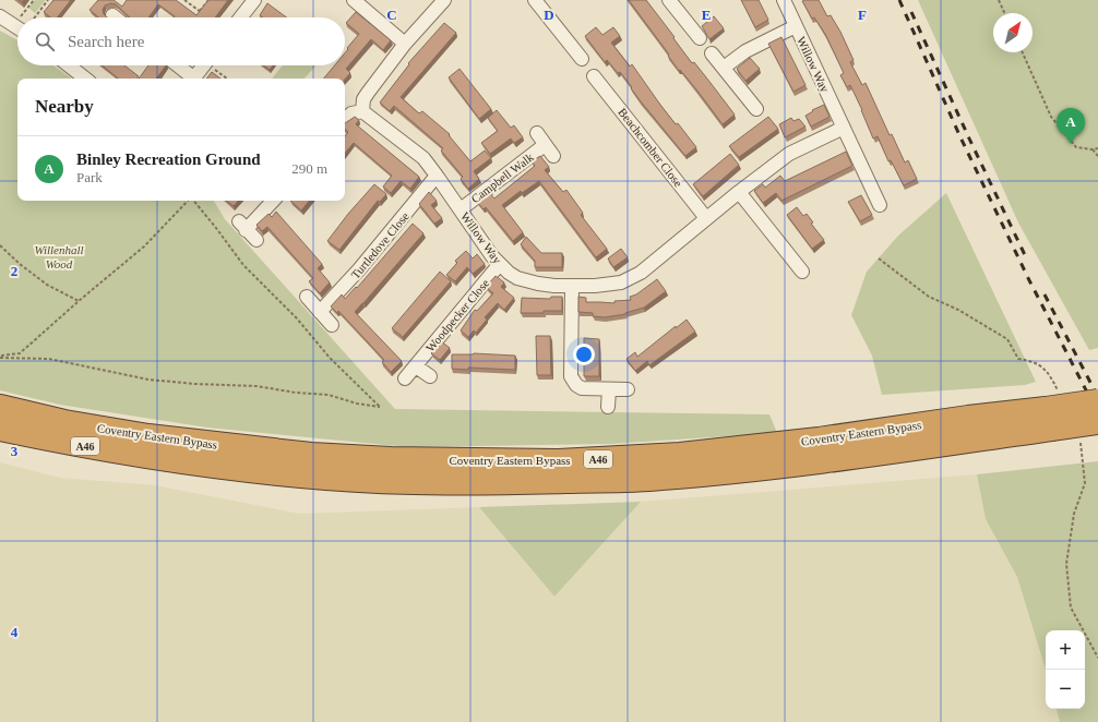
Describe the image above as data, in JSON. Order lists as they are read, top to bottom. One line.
{"streets":{"highway":["Coventry Eastern Bypass","A46"],"street":["Willow Way","Beachcomber Close","Campbell Walk","Turtledove Close","Woodpecker Close"]},"crossings":[["Willow Way","Beachcomber Close"],["Willow Way","Campbell Walk"],["Willow Way","Turtledove Close"],["Willow Way","Woodpecker Close"]],"parks":["Willenhall Wood"],"north":"top right","page":{"search":"Search here","heading":"Nearby","pins":"A","list":[{"mark":"A","name":"Binley Recreation Ground","note":"Park","value":"290 m"}],"map_buttons":["+","−"]},"grid":{"columns":["C","D","E","F"],"rows":["2","3","4"]}}
